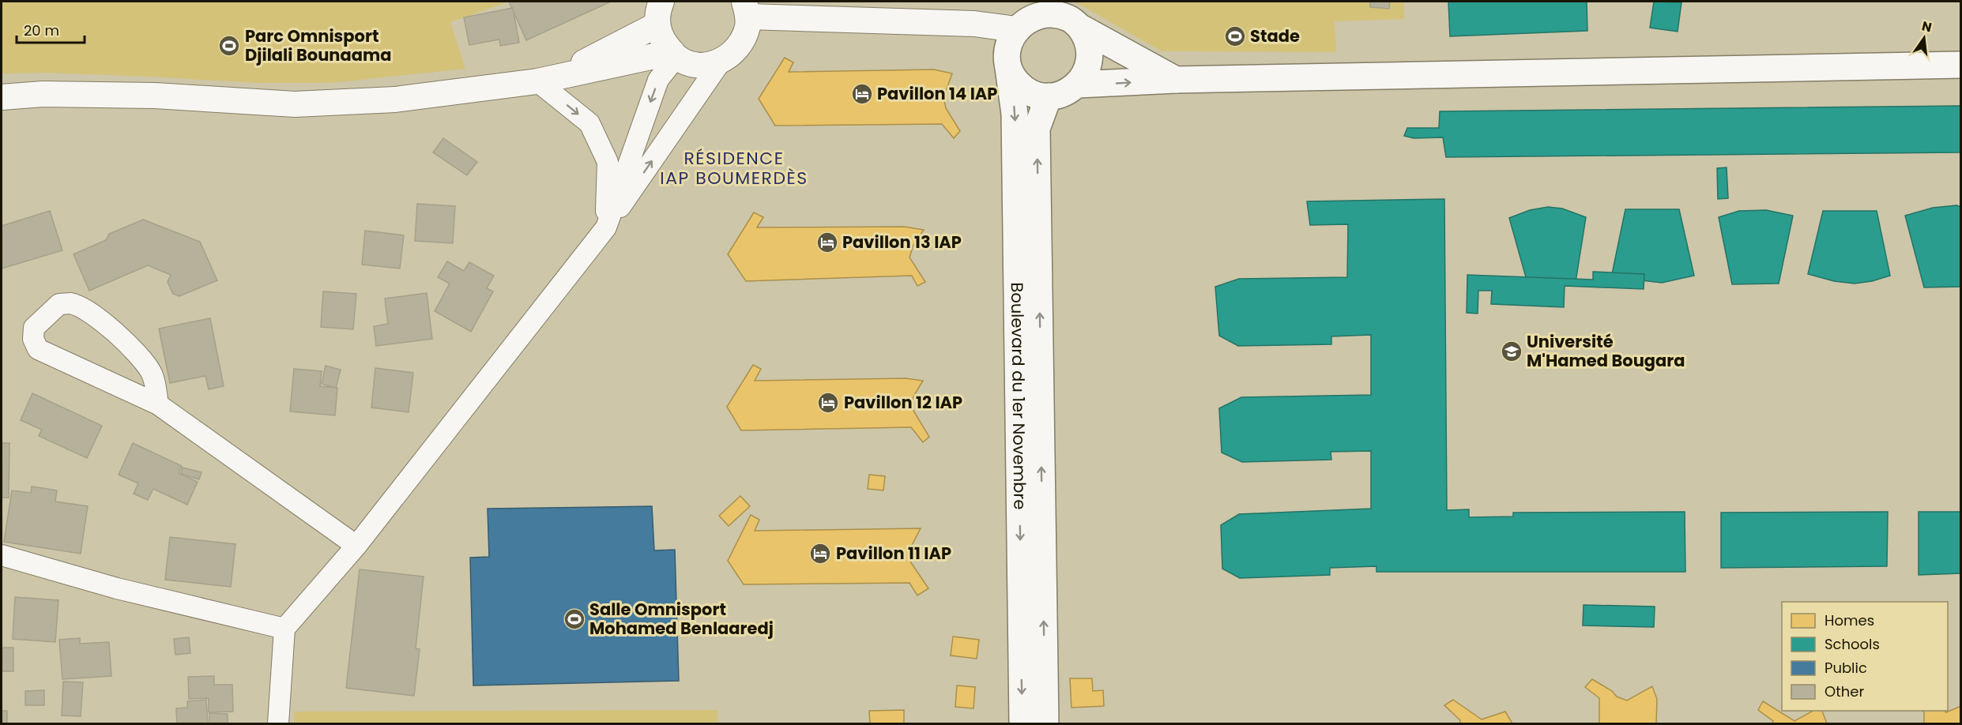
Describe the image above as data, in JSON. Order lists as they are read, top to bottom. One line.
{"streets":{"main road":["Boulevard du 1er Novembre"]},"districts":["RÉSIDENCE IAP BOUMERDÈS"],"places":{"sports":["Stade","Parc Omnisport Djilali Bounaama","Salle Omnisport Mohamed Benlaaredj"],"hotel":["Pavillon 14 IAP","Pavillon 13 IAP","Pavillon 12 IAP","Pavillon 11 IAP"],"school or university":["Université M'Hamed Bougara"]},"legend":["Homes","Schools","Public","Other"],"scale_bar":"20 m","north":"top"}
